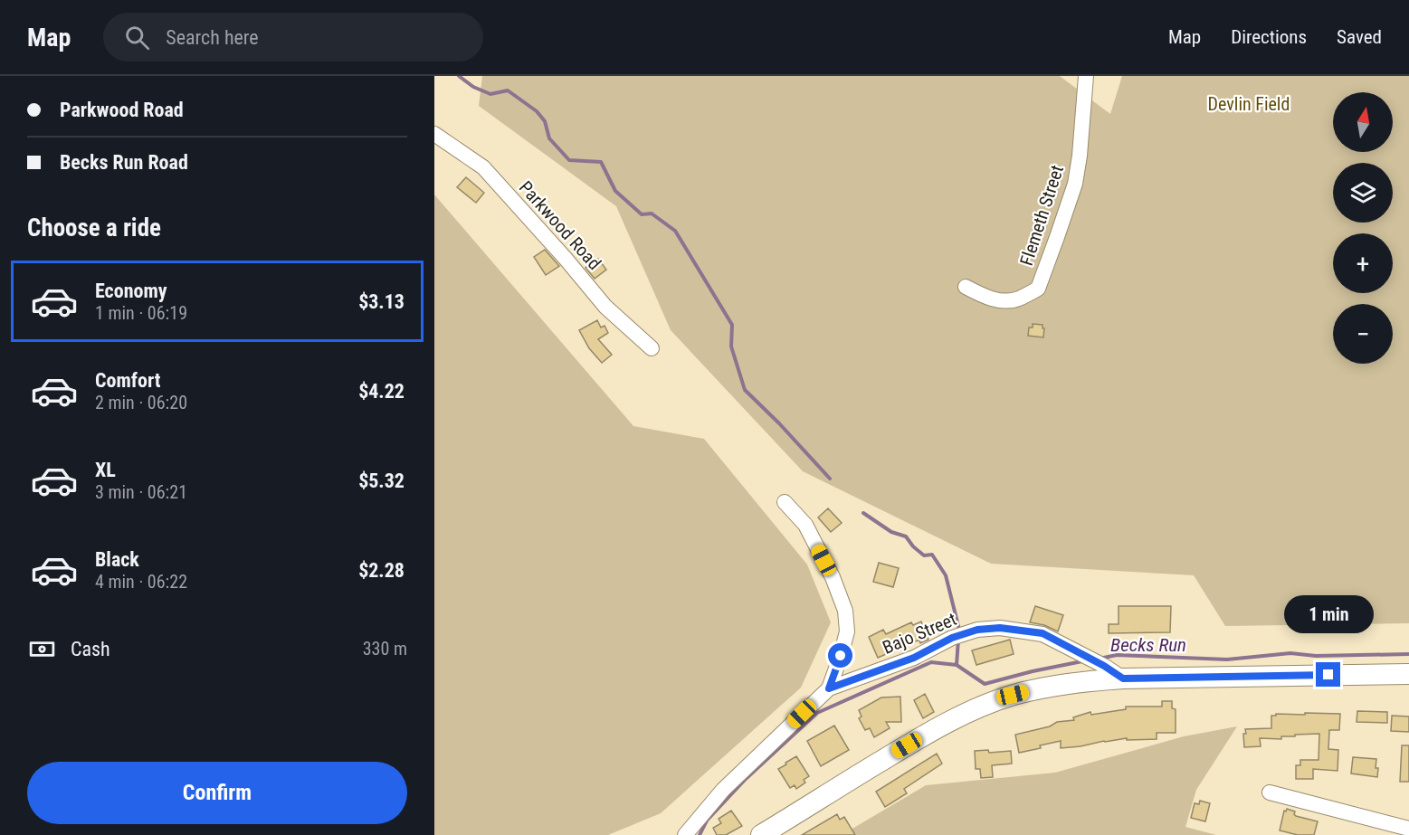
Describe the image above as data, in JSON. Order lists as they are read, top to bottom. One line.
{"streets":{"street":["Flemeth Street","Parkwood Road","Bajo Street"]},"water":["Becks Run"],"parks":["Devlin Field"],"north":"top","page":{"header":"Map","search":"Search here","nav":["Map","Directions","Saved"],"banner":["Parkwood Road","Becks Run Road"],"map_buttons":["+","−"],"heading":"Choose a ride","list":[{"name":"Economy","note":"1 min · 06:19","value":"$3.13"},{"name":"Comfort","note":"2 min · 06:20","value":"$4.22"},{"name":"XL","note":"3 min · 06:21","value":"$5.32"},{"name":"Black","note":"4 min · 06:22","value":"$2.28"}],"bubble":"1 min","pay":["Cash","330 m"],"buttons":"Confirm"}}
